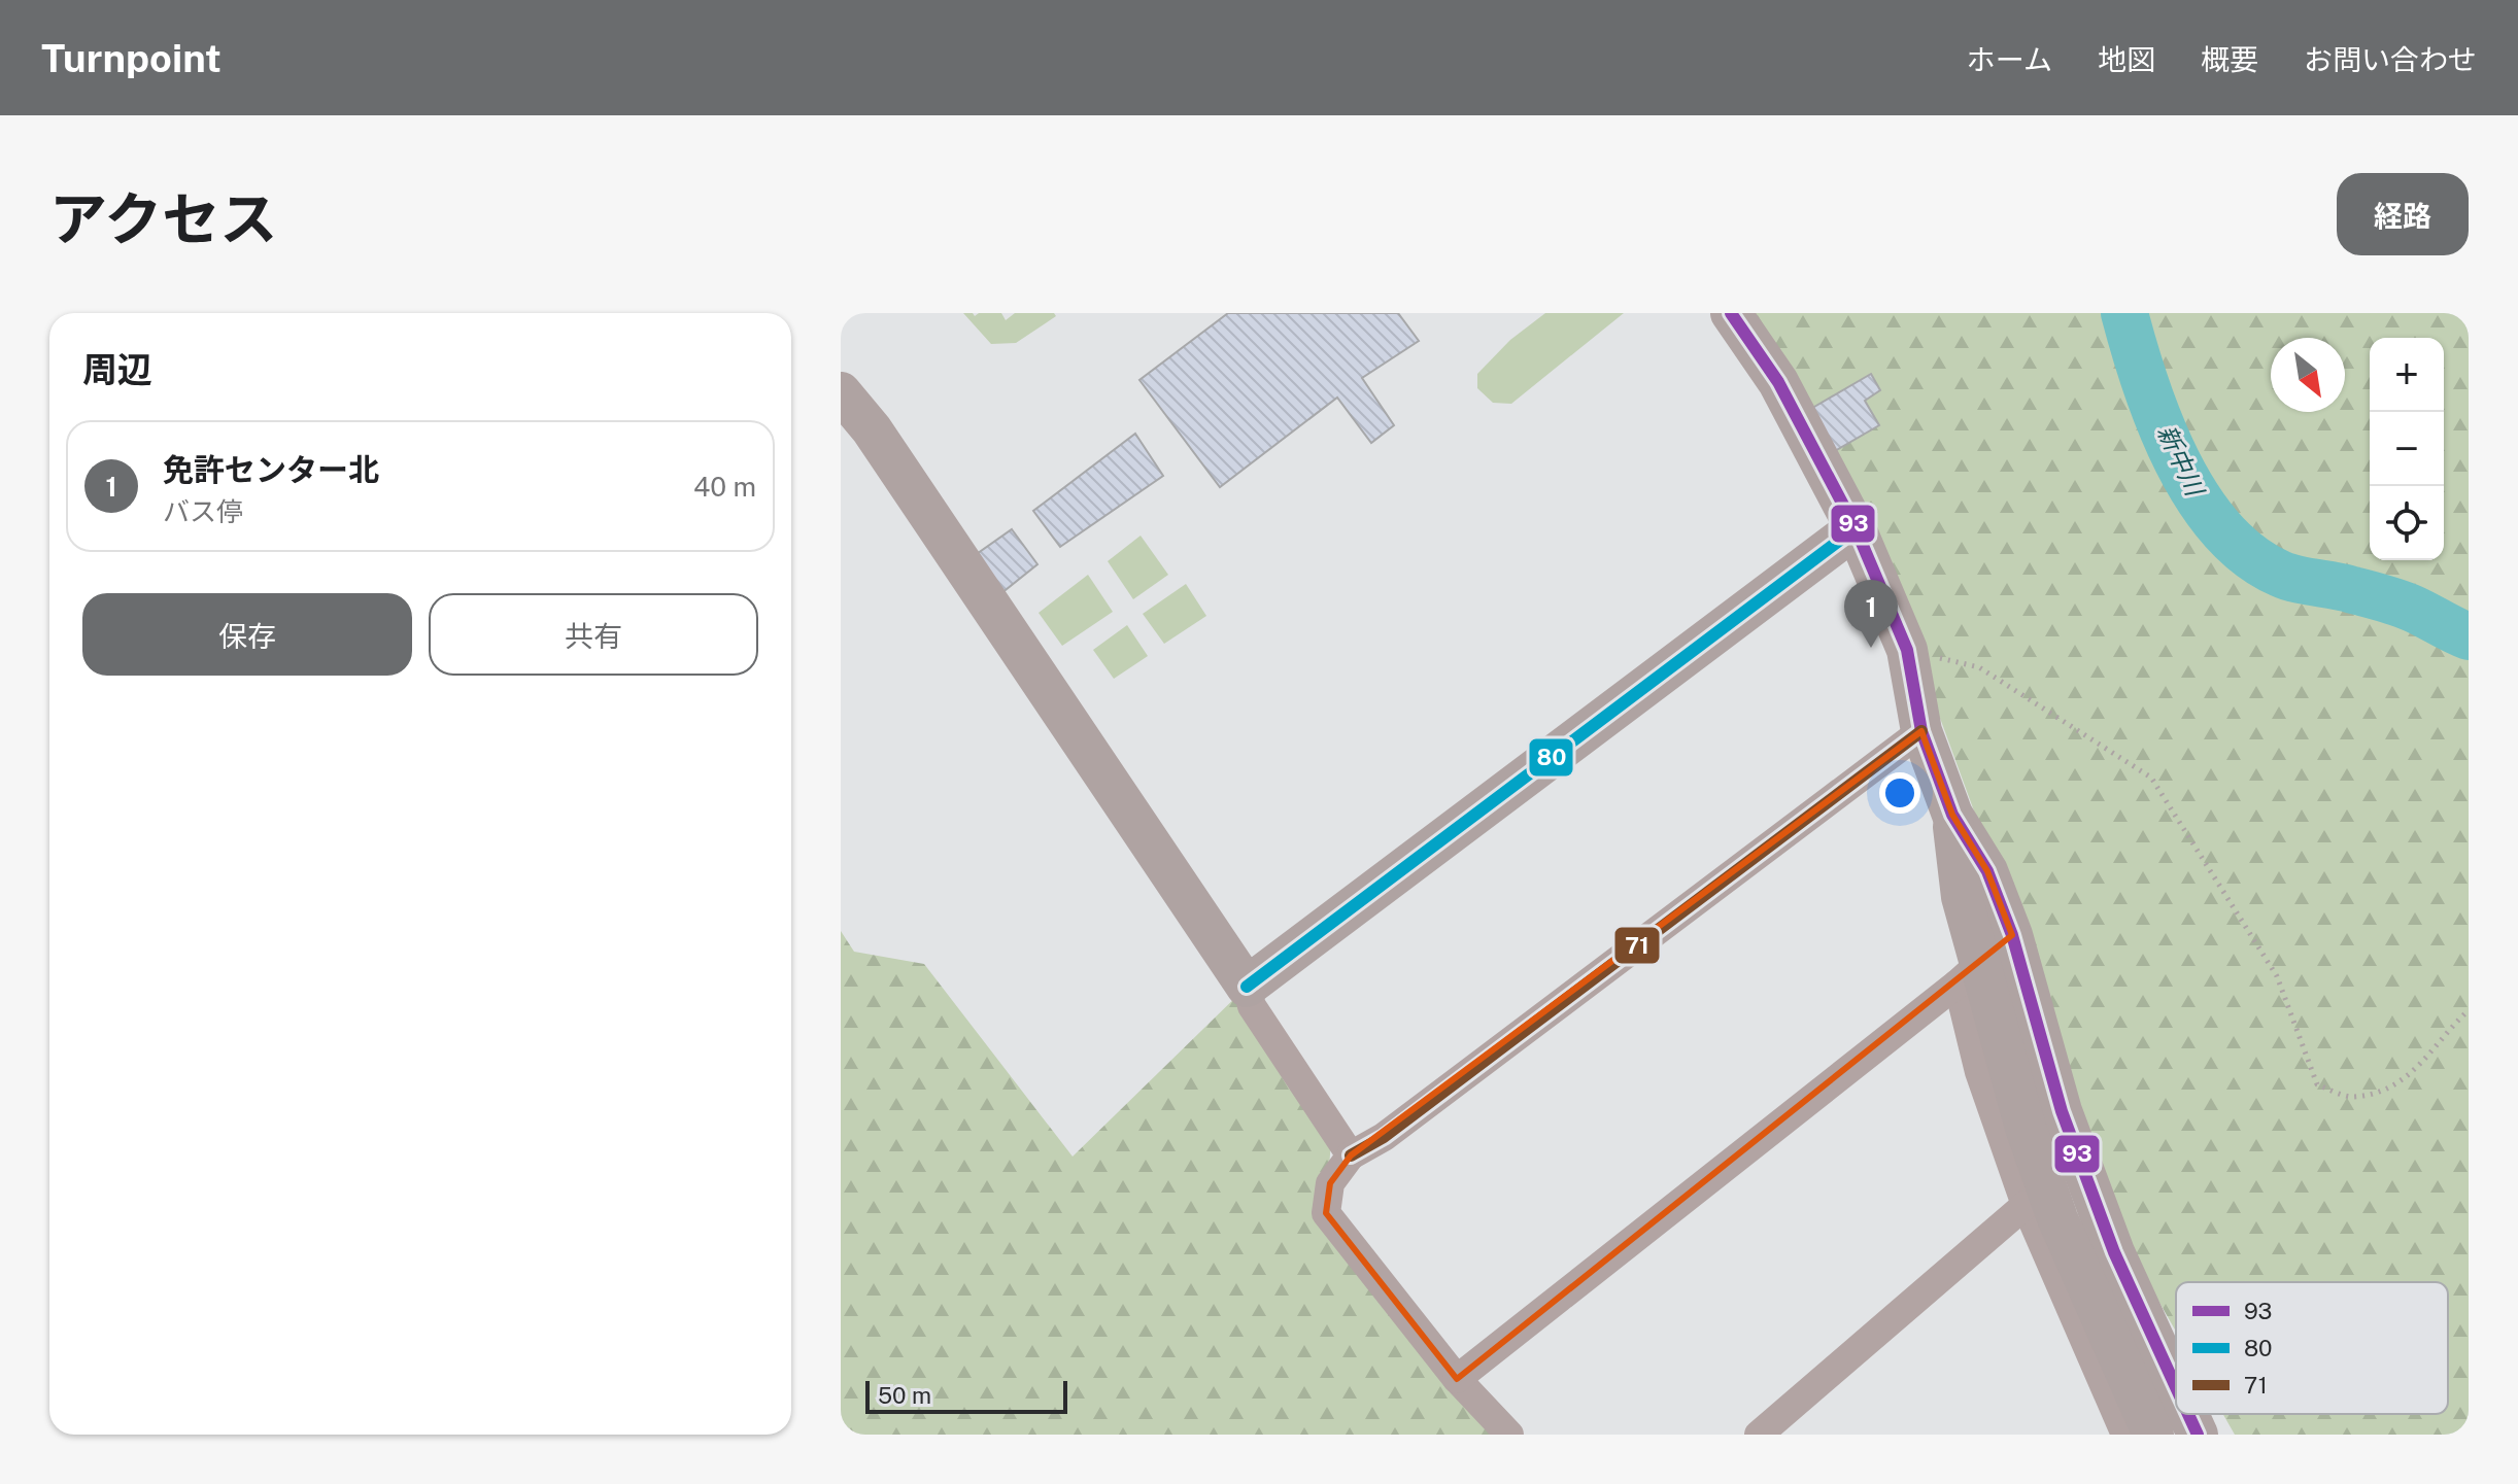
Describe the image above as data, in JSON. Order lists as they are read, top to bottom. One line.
{"water":["新中川"],"lines":["transit line 93","transit line 80","transit line 71"],"legend":["93","80","71"],"scale_bar":"50 m","north":"bottom right","page":{"header":"Turnpoint","nav":["ホーム","地図","概要","お問い合わせ"],"title":"アクセス","buttons":["経路",["保存","共有"]],"heading":"周辺","map_buttons":["+","−"],"list":[{"mark":"1","name":"免許センター北","note":"バス停","value":"40 m"}],"pins":"1","scale":"50 m"}}
